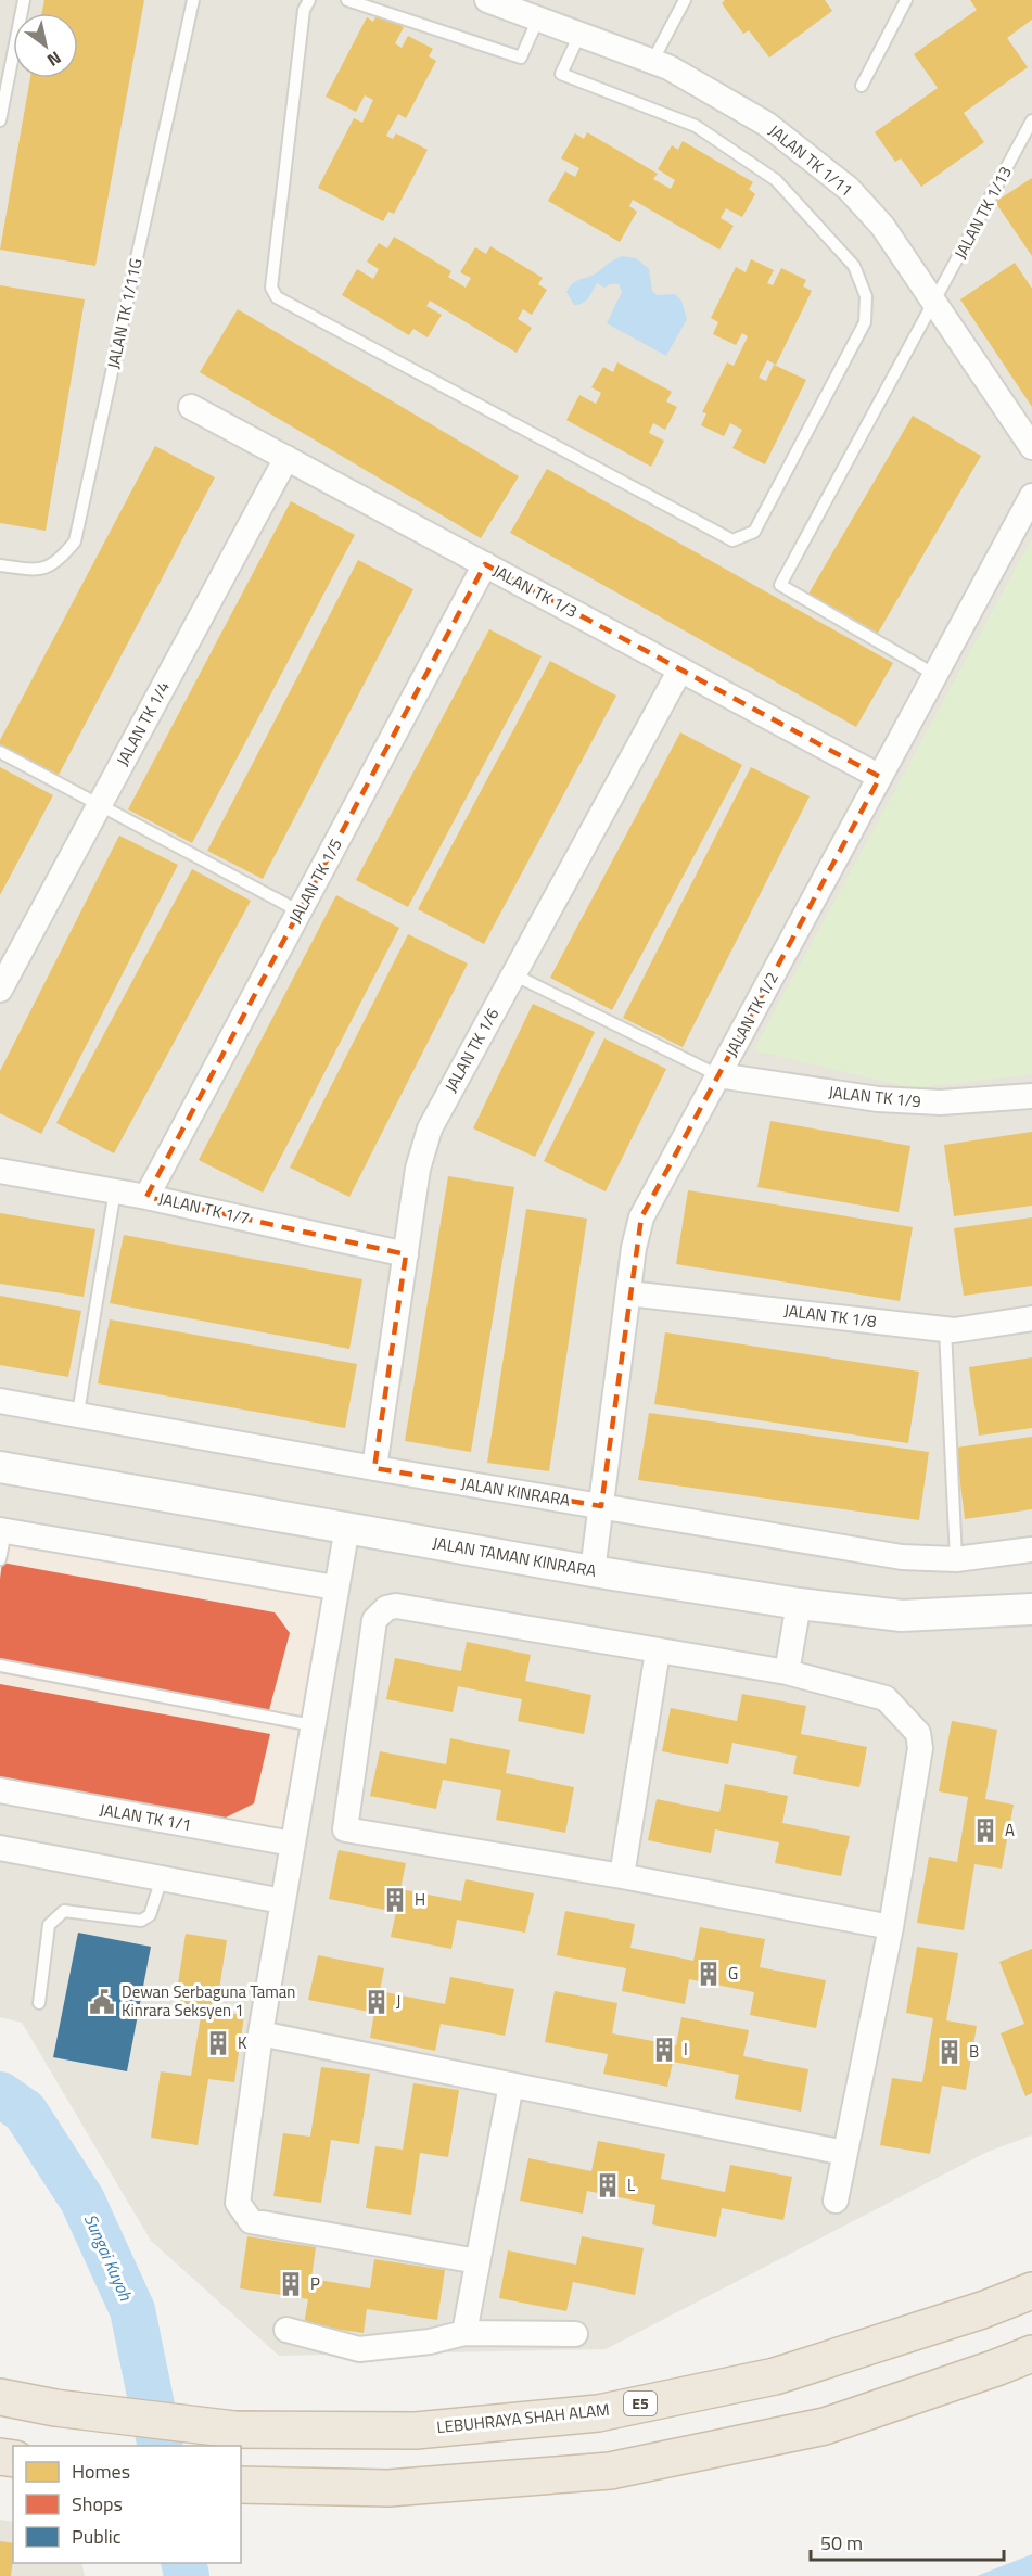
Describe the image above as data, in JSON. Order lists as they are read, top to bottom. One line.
{"streets":{"highway":["E5","LEBUHRAYA SHAH ALAM"],"street":["JALAN TK 1/11","JALAN TK 1/3","JALAN TK 1/4","JALAN TK 1/5","JALAN TK 1/2","JALAN TK 1/6","JALAN TK 1/9","JALAN TK 1/7","JALAN TK 1/8","JALAN KINRARA","JALAN TAMAN KINRARA","JALAN TK 1/1"],"lane":["JALAN TK 1/13","JALAN TK 1/11G"]},"crossings":[["JALAN TK 1/11","JALAN TK 1/13"],["JALAN TK 1/13","JALAN TK 1/2"],["JALAN TK 1/3","JALAN TK 1/4"],["JALAN TK 1/3","JALAN TK 1/5"],["JALAN TK 1/3","JALAN TK 1/2"],["JALAN TK 1/3","JALAN TK 1/6"],["JALAN TK 1/5","JALAN TK 1/7"],["JALAN TK 1/2","JALAN TK 1/9"],["JALAN TK 1/2","JALAN TK 1/8"],["JALAN TK 1/2","JALAN KINRARA"],["JALAN TK 1/2","JALAN TAMAN KINRARA"],["JALAN TK 1/6","JALAN TK 1/7"],["JALAN TK 1/6","JALAN KINRARA"]],"water":["Sungai Kuyoh"],"places":{"building":["A","H","G","J","K","I","B","L","P"],"public building":["Dewan Serbaguna Taman Kinrara Seksyen 1"]},"legend":["Homes","Shops","Public"],"scale_bar":"50 m","north":"bottom right"}
